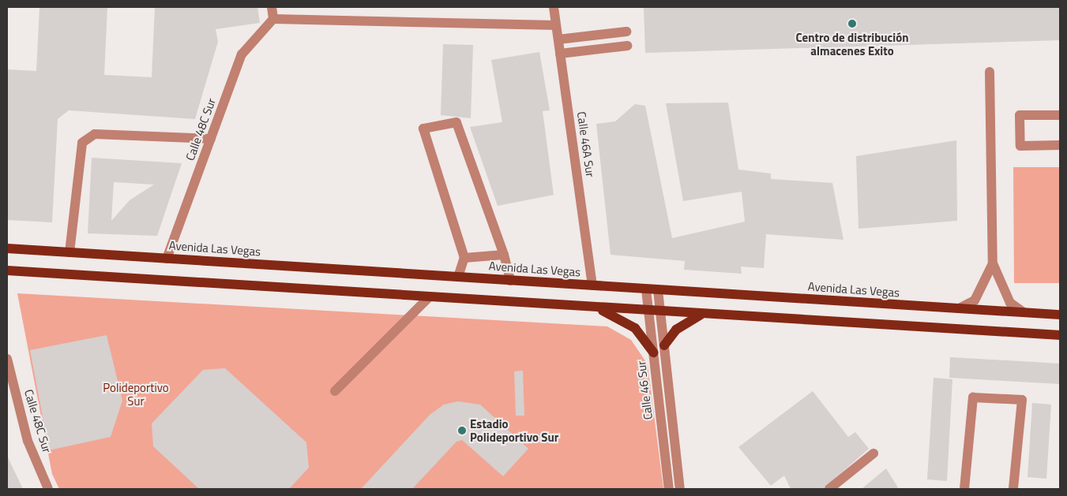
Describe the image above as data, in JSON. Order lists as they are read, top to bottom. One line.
{"streets":{"main road":["Avenida Las Vegas"],"street":["Calle 48C Sur","Calle 46A Sur","Calle 46 Sur"]},"crossings":[["Calle 48C Sur","Avenida Las Vegas"],["Calle 46A Sur","Avenida Las Vegas"],["Avenida Las Vegas","Calle 46 Sur"]],"parks":["Polideportivo Sur"],"places":["Centro de distribución almacenes Exito","Estadio Polideportivo Sur"]}
